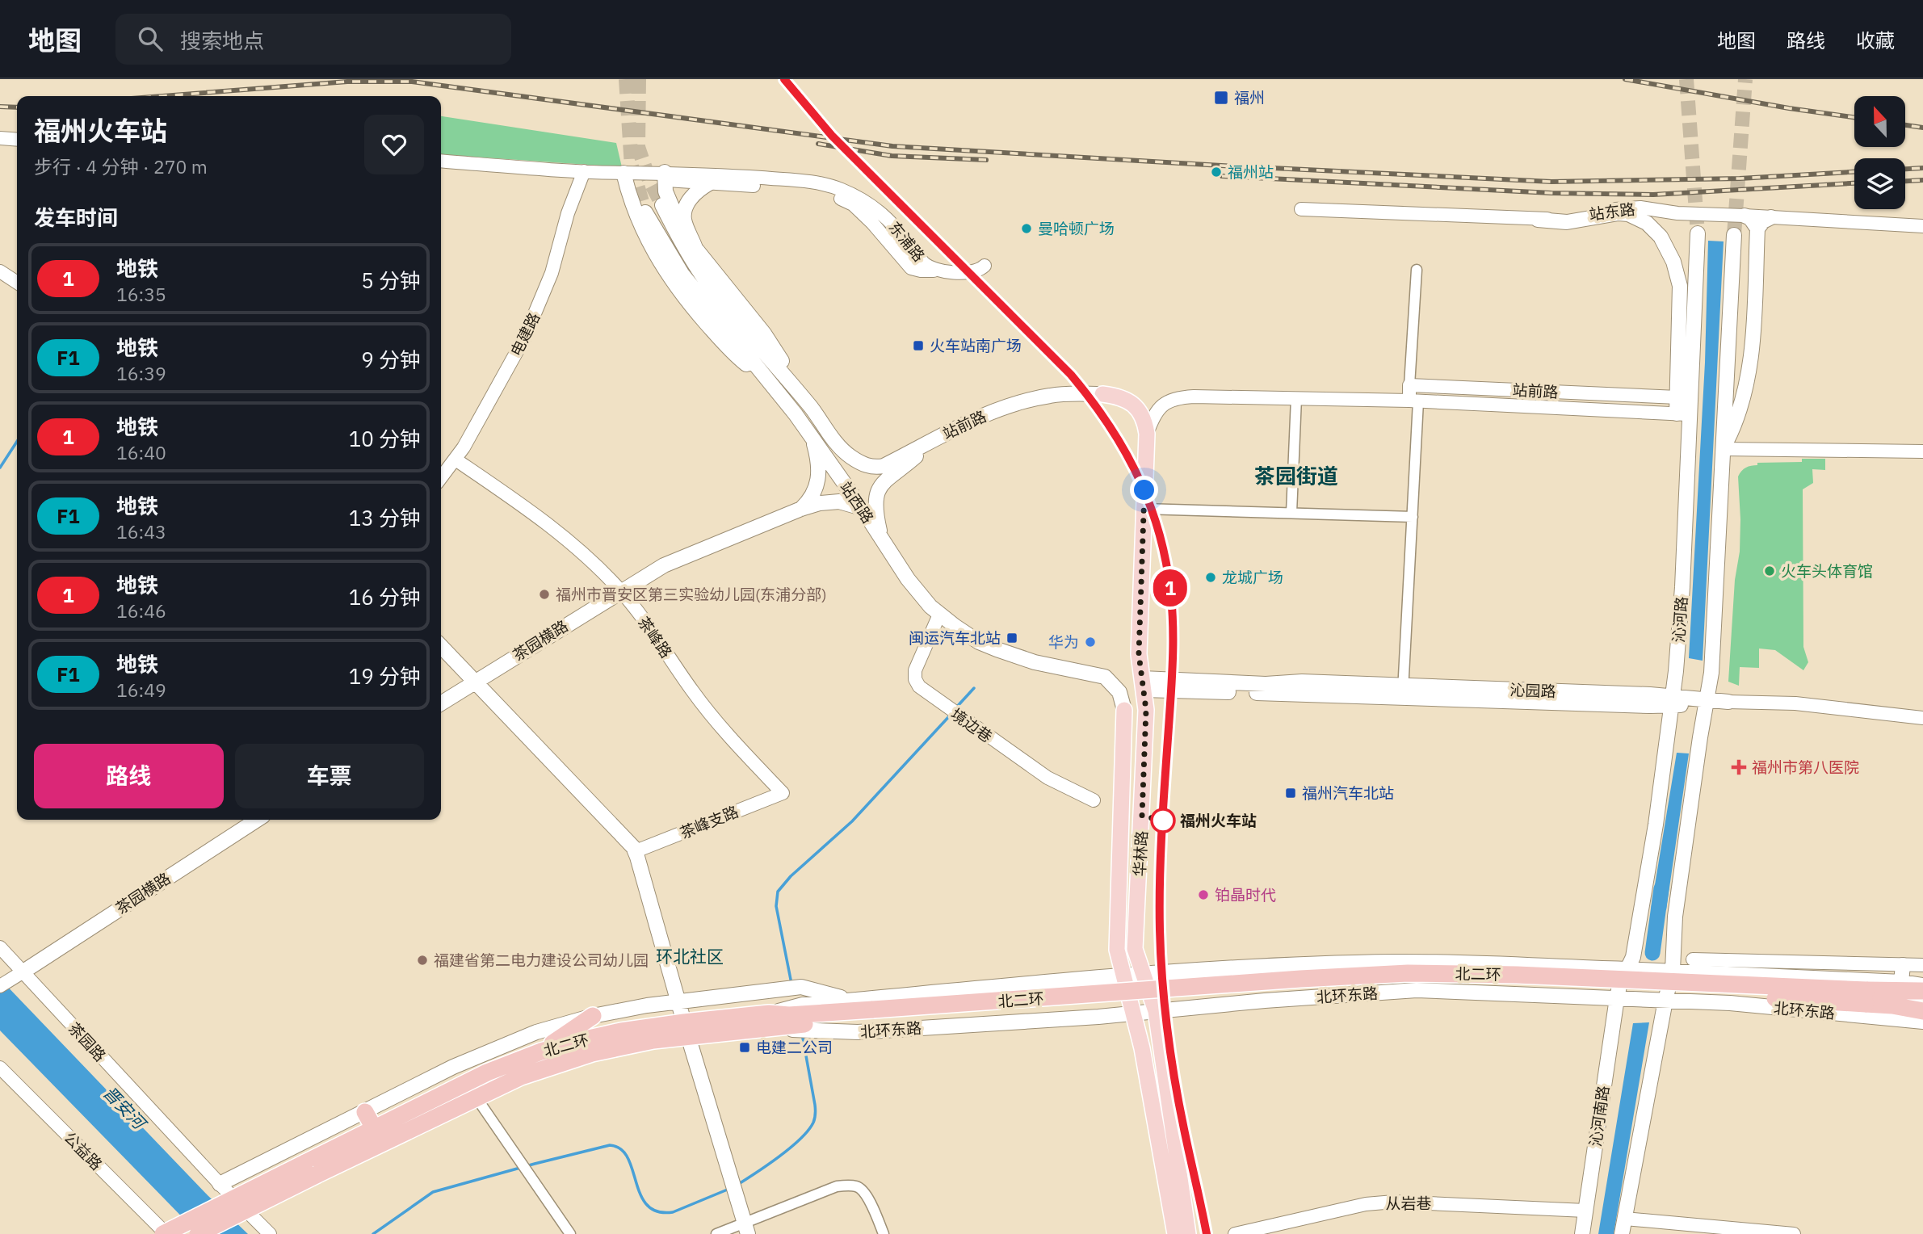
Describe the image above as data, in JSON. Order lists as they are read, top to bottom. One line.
{"streets":{"highway":["北二环"],"main road":["站前路","站西路","沁河路","茶园横路","沁园路","华林路","北环东路","沁河南路"],"street":["站东路","东浦路","电建路","茶峰路","境边巷","茶峰支路","茶园路","公益路","从岩巷"]},"crossings":[["东浦路","电建路"],["电建路","茶峰路"],["站前路","沁河路"],["站前路","华林路"],["站西路","茶园横路"],["站西路","境边巷"],["站西路","华林路"],["沁河路","沁园路"],["沁河路","北环东路"],["沁河路","沁河南路"],["茶峰路","茶园横路"],["茶峰路","茶峰支路"],["茶园横路","茶园路"],["沁园路","华林路"],["华林路","北环东路"],["北二环","北环东路"],["北二环","公益路"],["北环东路","沁河南路"],["沁河南路","从岩巷"]],"districts":["茶园街道","环北社区"],"water":["晋安河"],"places":{"transit":["福州","火车站南广场","闽运汽车北站","福州汽车北站","电建二公司"],"other":["福州站","曼哈顿广场","火车头体育馆","龙城广场","福州市晋安区第三实验幼儿园(东浦分部)","华为","福州火车站","铂晶时代","福建省第二电力建设公司幼儿园"],"health":["福州市第八医院"]},"lines":["metro line 1"],"north":"top","page":{"header":"地图","search":"搜索地点","nav":["地图","路线","收藏"],"on_map":"1","heading":[["福州火车站","步行 · 4 分钟 · 270 m"],"发车时间"],"list":[{"mark":"1","name":"地铁","note":"16:35","value":"5 分钟"},{"mark":"F1","name":"地铁","note":"16:39","value":"9 分钟"},{"mark":"1","name":"地铁","note":"16:40","value":"10 分钟"},{"mark":"F1","name":"地铁","note":"16:43","value":"13 分钟"},{"mark":"1","name":"地铁","note":"16:46","value":"16 分钟"},{"mark":"F1","name":"地铁","note":"16:49","value":"19 分钟"}],"buttons":["路线","车票"]}}
